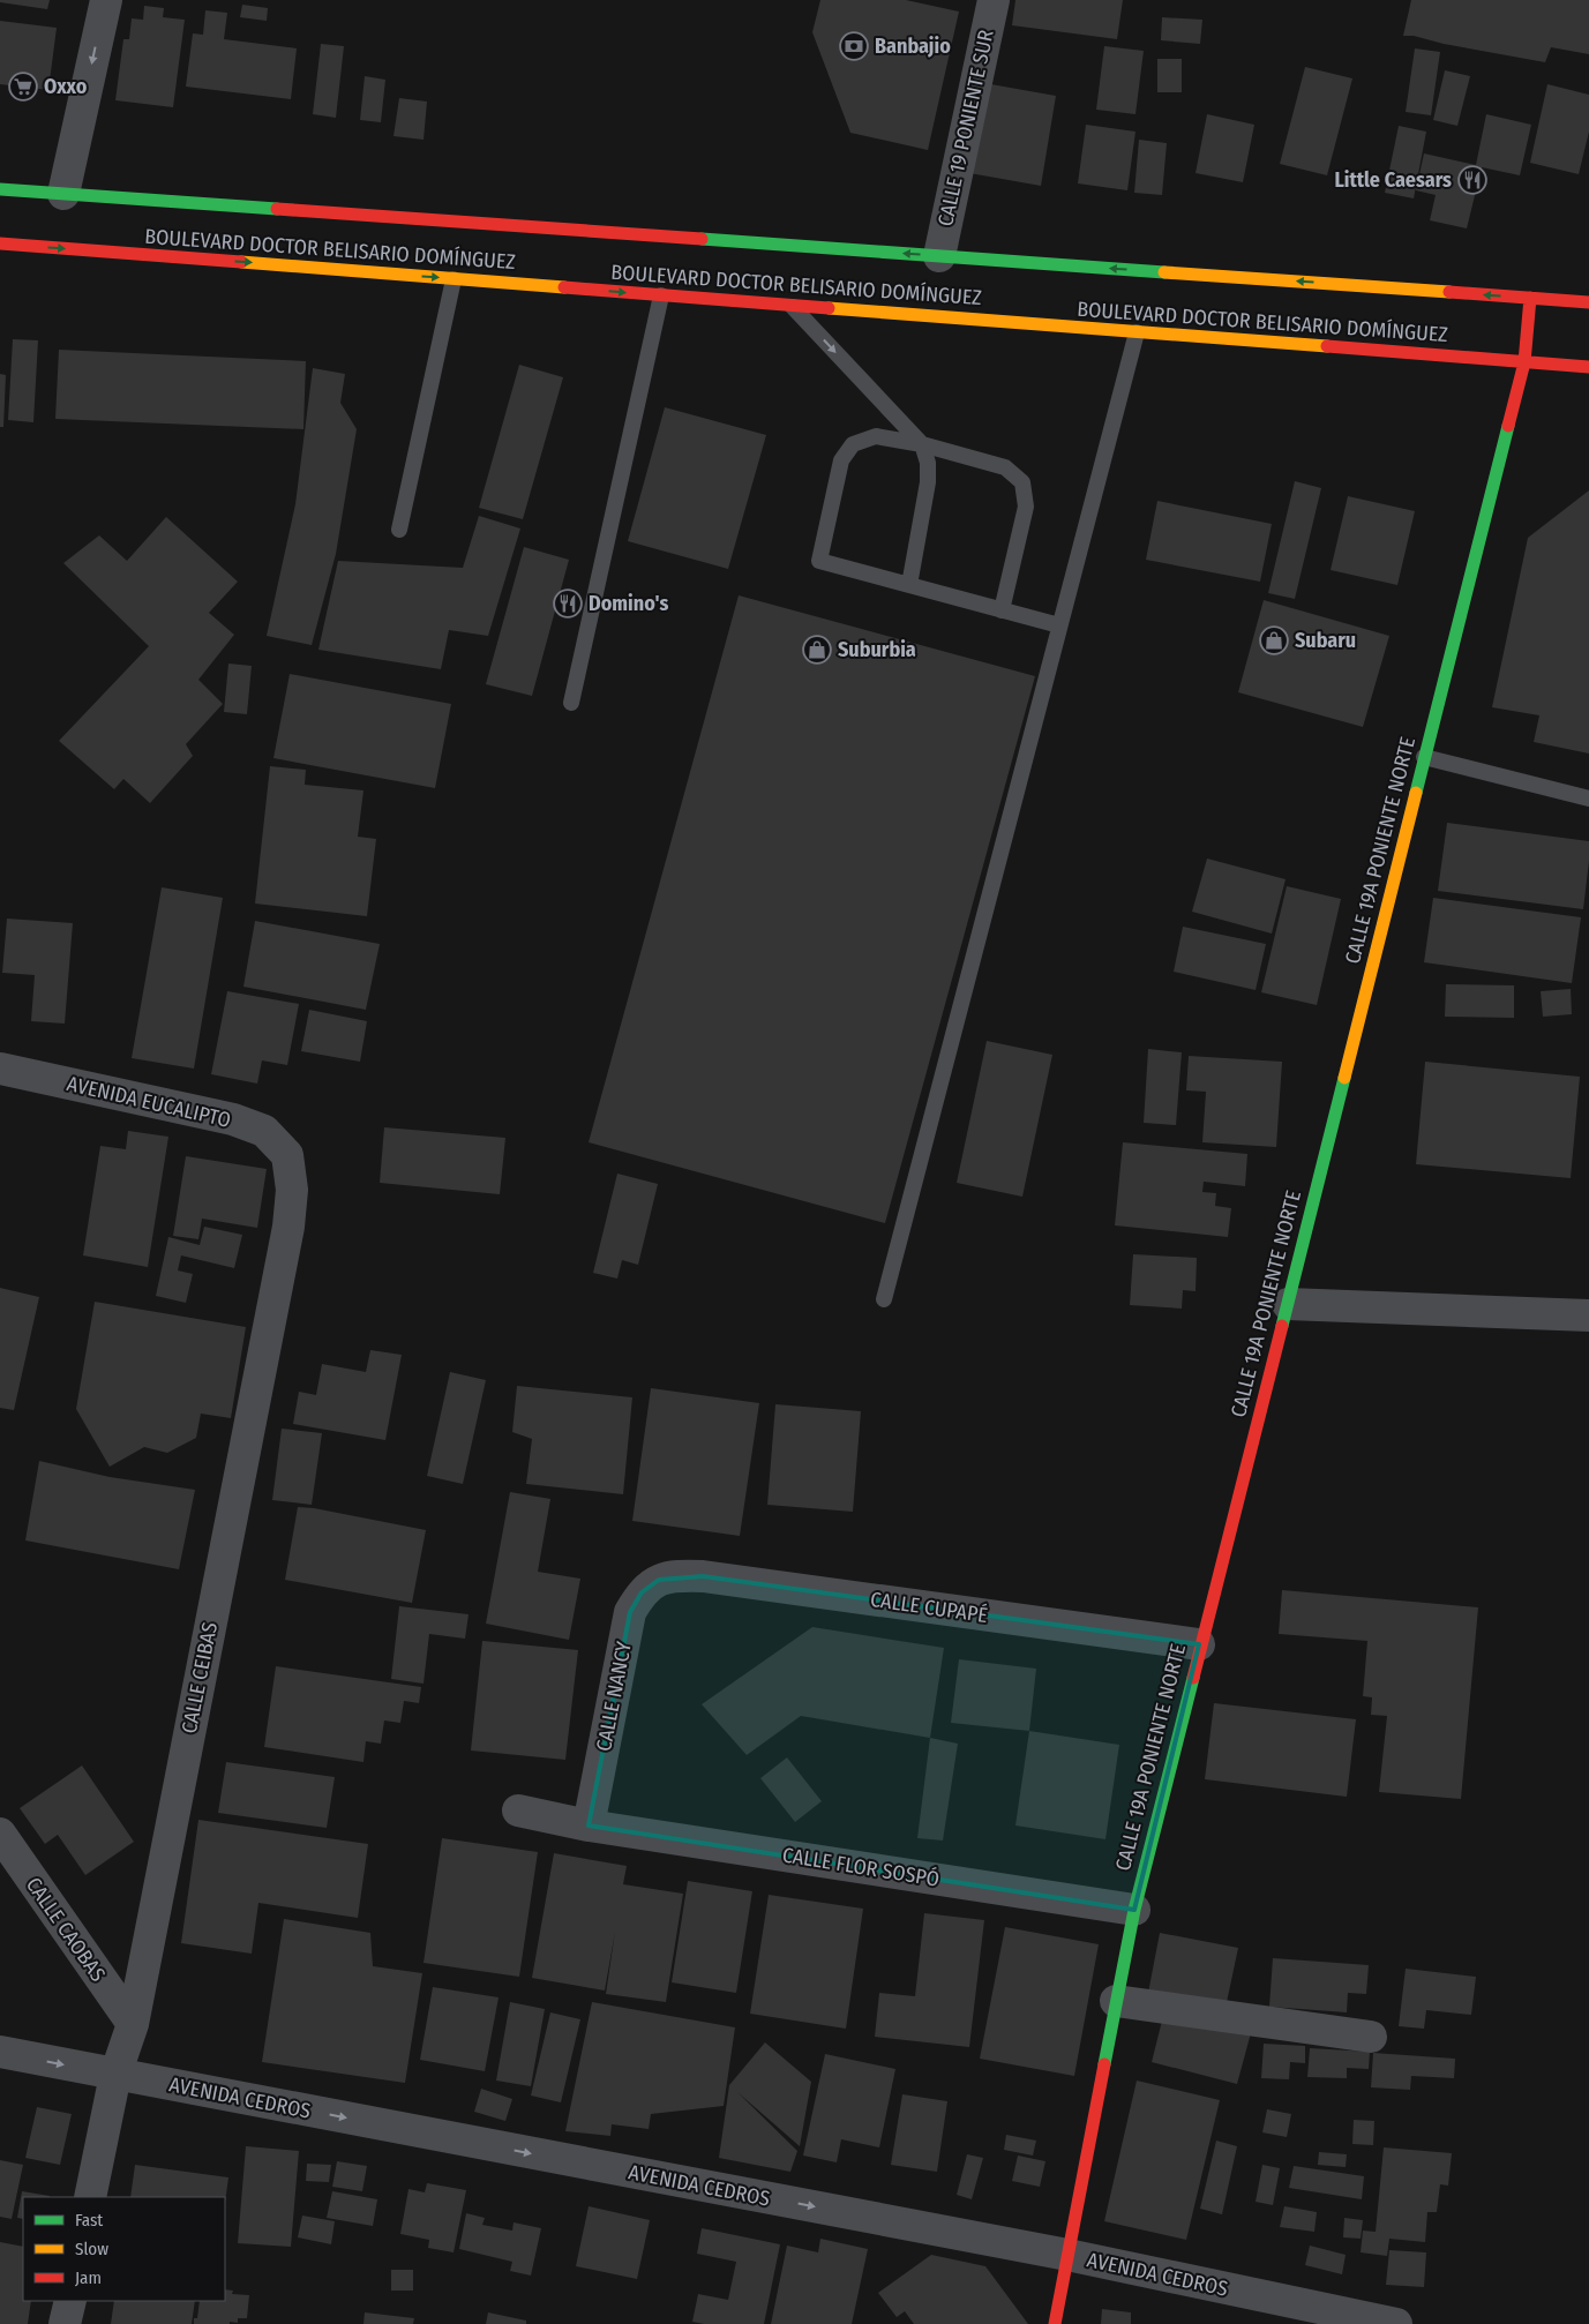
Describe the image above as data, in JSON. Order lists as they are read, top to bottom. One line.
{"streets":{"main road":["BOULEVARD DOCTOR BELISARIO DOMÍNGUEZ","CALLE 19A PONIENTE NORTE"],"street":["CALLE 19 PONIENTE SUR","AVENIDA EUCALIPTO","CALLE CUPAPÉ","CALLE CEIBAS","CALLE NANCY","CALLE FLOR SOSPÓ","CALLE CAOBAS","AVENIDA CEDROS"]},"crossings":[["CALLE 19 PONIENTE SUR","BOULEVARD DOCTOR BELISARIO DOMÍNGUEZ"],["BOULEVARD DOCTOR BELISARIO DOMÍNGUEZ","CALLE 19A PONIENTE NORTE"],["CALLE 19A PONIENTE NORTE","CALLE CUPAPÉ"],["CALLE 19A PONIENTE NORTE","CALLE FLOR SOSPÓ"],["CALLE 19A PONIENTE NORTE","AVENIDA CEDROS"],["AVENIDA EUCALIPTO","CALLE CEIBAS"],["CALLE CUPAPÉ","CALLE NANCY"],["CALLE CEIBAS","CALLE CAOBAS"],["CALLE CEIBAS","AVENIDA CEDROS"],["CALLE NANCY","CALLE FLOR SOSPÓ"]],"one_way":["AVENIDA CEDROS"],"places":{"bank":["Banbajio"],"supermarket":["Oxxo"],"restaurant":["Little Caesars","Domino's"],"shop":["Subaru","Suburbia"]},"legend":["Fast","Slow","Jam"]}
